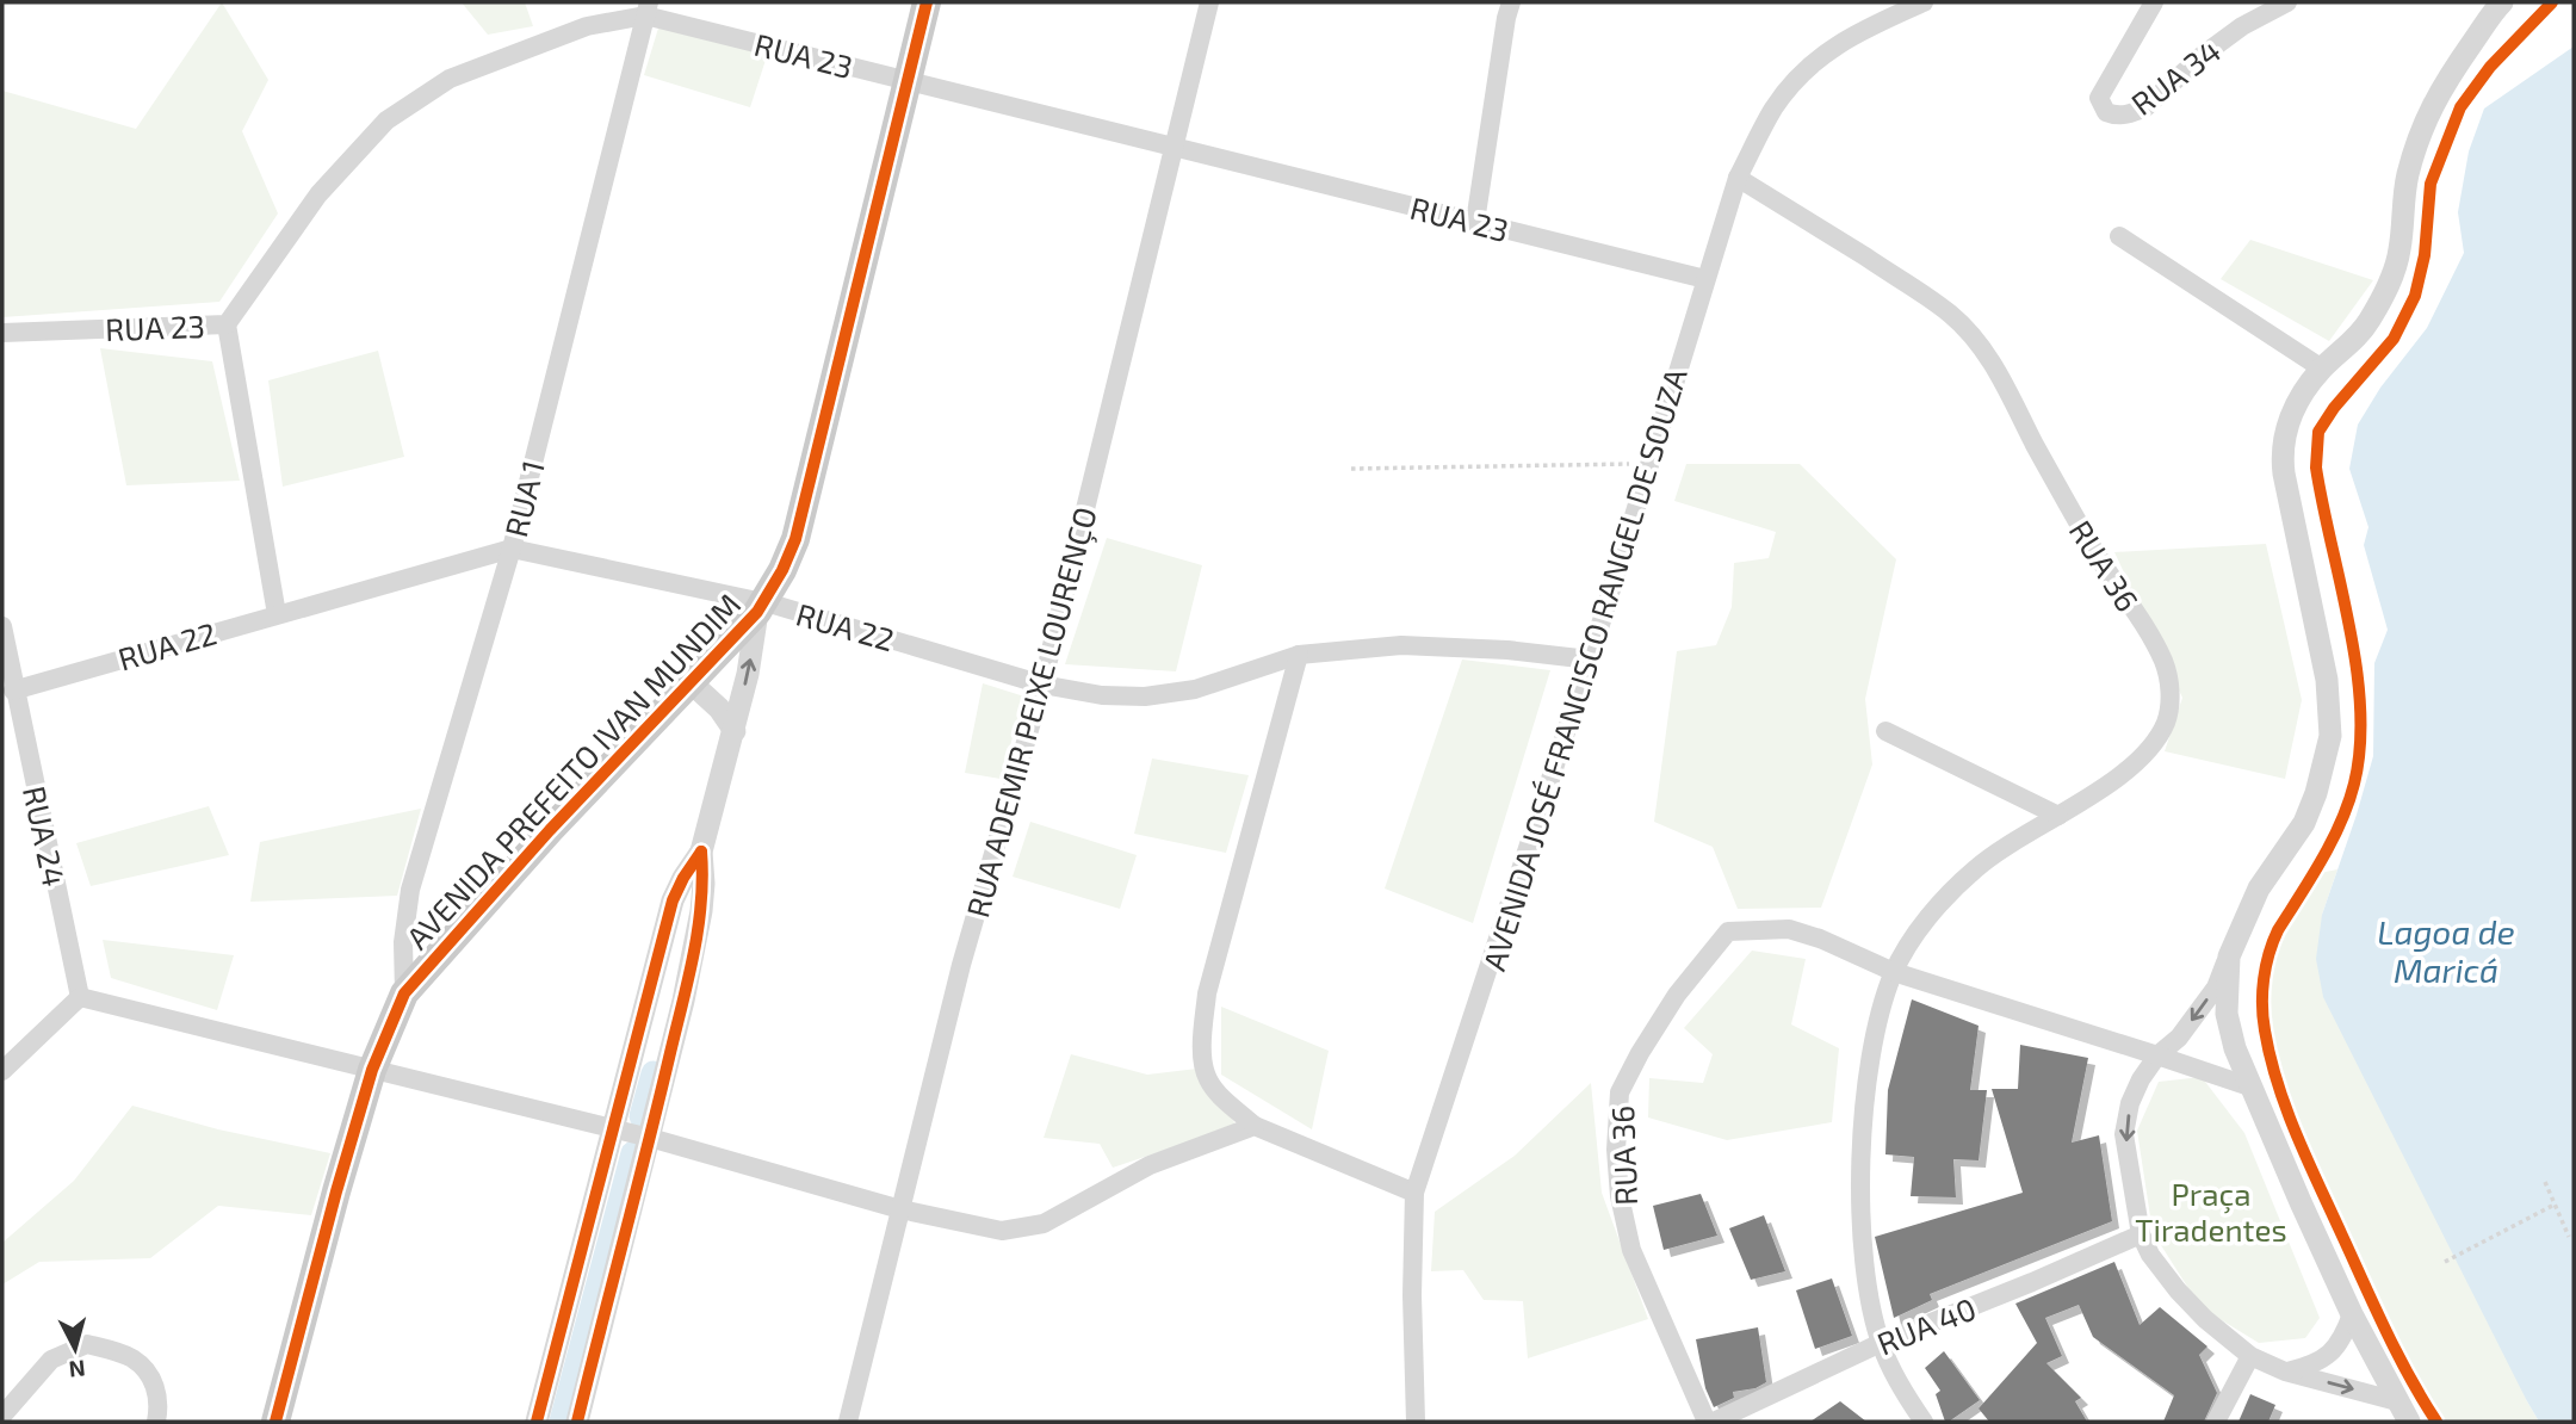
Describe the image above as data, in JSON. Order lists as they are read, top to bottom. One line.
{"streets":{"main road":["AVENIDA PREFEITO IVAN MUNDIM"],"street":["RUA 23","RUA 34","RUA 1","RUA 36","RUA 22","AVENIDA JOSÉ FRANCISCO RANGEL DE SOUZA","RUA ADEMIR PEIXE LOURENÇO","RUA 24","RUA 40"]},"crossings":[["RUA 23","RUA 1"],["RUA 23","AVENIDA JOSÉ FRANCISCO RANGEL DE SOUZA"],["RUA 23","RUA ADEMIR PEIXE LOURENÇO"],["RUA 23","AVENIDA PREFEITO IVAN MUNDIM"],["RUA 1","RUA 22"],["RUA 1","AVENIDA PREFEITO IVAN MUNDIM"],["RUA 36","AVENIDA JOSÉ FRANCISCO RANGEL DE SOUZA"],["RUA 36","RUA 40"],["RUA 22","AVENIDA JOSÉ FRANCISCO RANGEL DE SOUZA"],["RUA 22","RUA ADEMIR PEIXE LOURENÇO"],["RUA 22","AVENIDA PREFEITO IVAN MUNDIM"],["RUA 22","RUA 24"]],"water":["Lagoa de Maricá"],"parks":["Praça Tiradentes"],"north":"bottom"}
